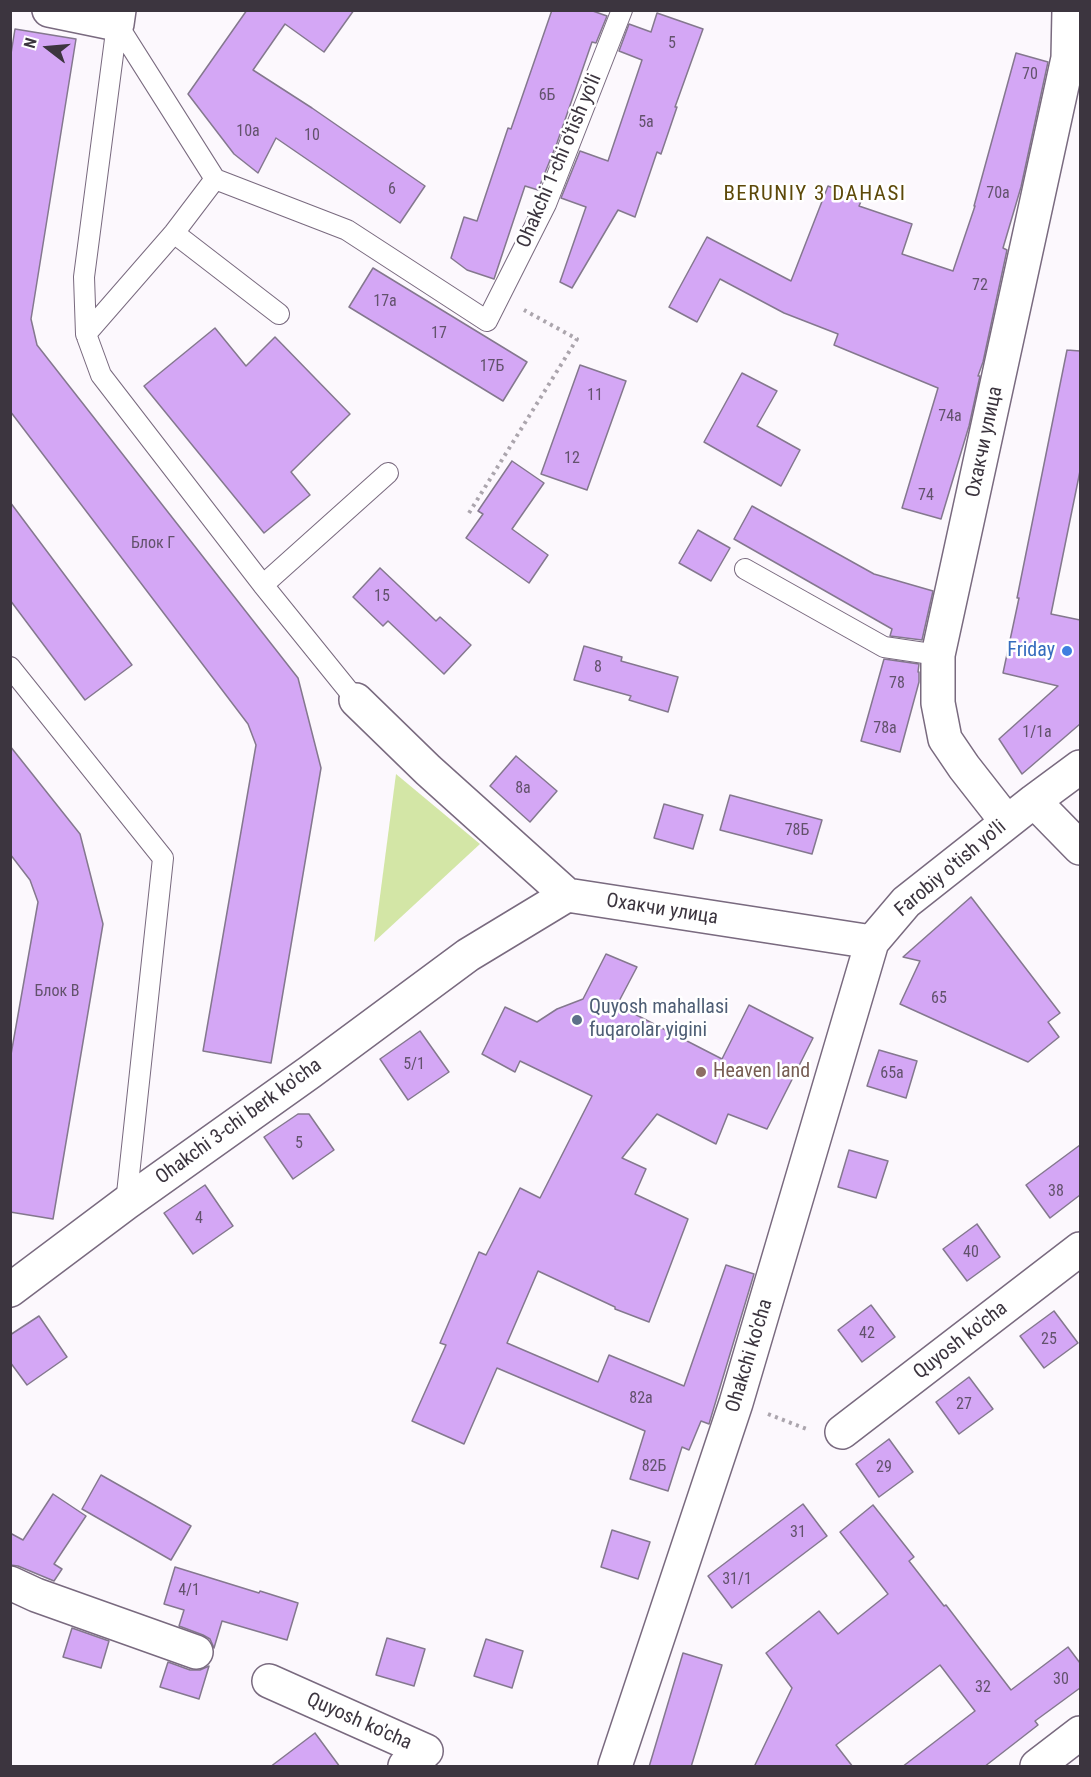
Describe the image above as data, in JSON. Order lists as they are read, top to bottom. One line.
{"streets":{"street":["Охакчи улица","Farobiy o'tish yo'li","Ohakchi 3-chi berk ko'cha","Quyosh ko'cha","Ohakchi ko'cha"],"lane":["Ohakchi 1-chi o'tish yo'li"]},"crossings":[["Охакчи улица","Farobiy o'tish yo'li"],["Охакчи улица","Ohakchi 3-chi berk ko'cha"],["Охакчи улица","Ohakchi ko'cha"],["Farobiy o'tish yo'li","Ohakchi ko'cha"]],"districts":["BERUNIY 3 DAHASI"],"places":["Friday","Quyosh mahallasi fuqarolar yigini","Heaven land"],"house_numbers":["5","70","6Б","5a","10а","10","6","70a","72","17a","17","17Б","11","74a","12","74","Блок Г","15","8","78","78a","1/1а","8a","78Б","Блок В","65","5/1","65a","5","38","4","40","42","25","82a","27","82Б","29","31","31/1","4/1","30","32"],"north":"left"}
